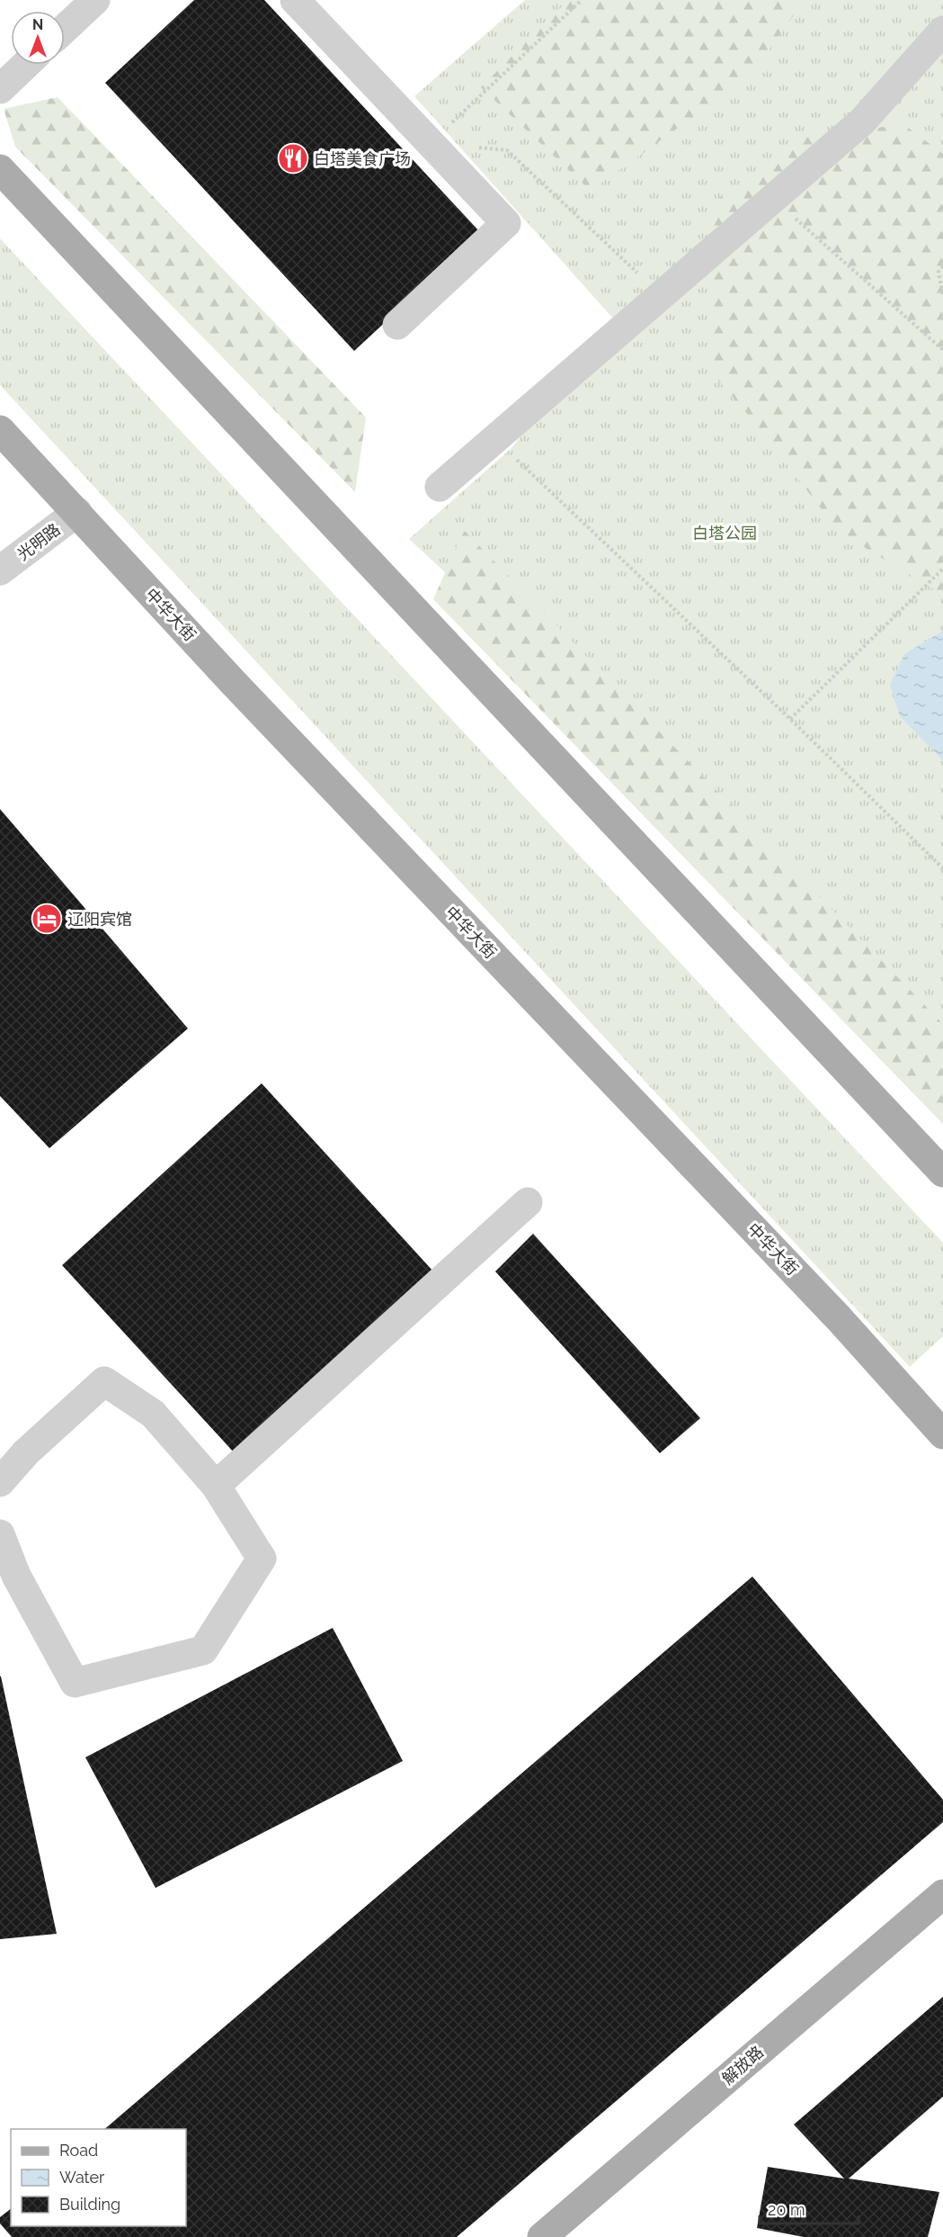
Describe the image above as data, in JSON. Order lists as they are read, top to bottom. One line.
{"streets":{"main road":["中华大街","解放路"],"street":["光明路"]},"crossings":[["光明路","中华大街"]],"parks":["白塔公园"],"places":{"restaurant":["白塔美食广场"],"hotel":["辽阳宾馆"]},"legend":["Road","Water","Building"],"scale_bar":"20 m","north":"top"}
